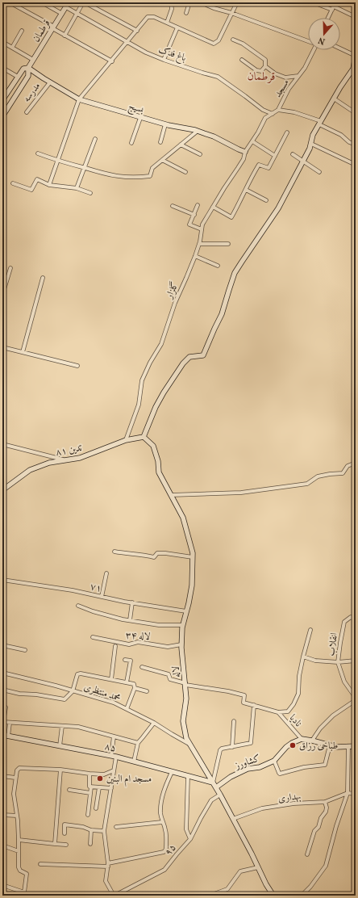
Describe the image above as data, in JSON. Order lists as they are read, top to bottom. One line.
{"streets":{"street":["قرطمان","باغ فدک","مسجد","مدرسه","بسیج","گلزار","تدین ۸۱","۷۱","لاله ۳۴","انقلاب","لاله","محمد منتظری","نادیا","۸۵","کشاورز","بهداری","۹۵"]},"crossings":[["قرطمان","باغ فدک"],["قرطمان","بسیج"],["باغ فدک","مسجد"],["مسجد","بسیج"],["مسجد","گلزار"],["مدرسه","بسیج"],["بسیج","گلزار"],["گلزار","تدین ۸۱"],["تدین ۸۱","لاله"],["۷۱","لاله"],["لاله ۳۴","لاله"],["لاله","محمد منتظری"],["لاله","۸۵"],["لاله","کشاورز"],["لاله","بهداری"],["لاله","۹۵"],["نادیا","کشاورز"]],"districts":["قرطمان"],"places":["طباخی رزاق","مسجد ام البنین"],"north":"bottom"}
